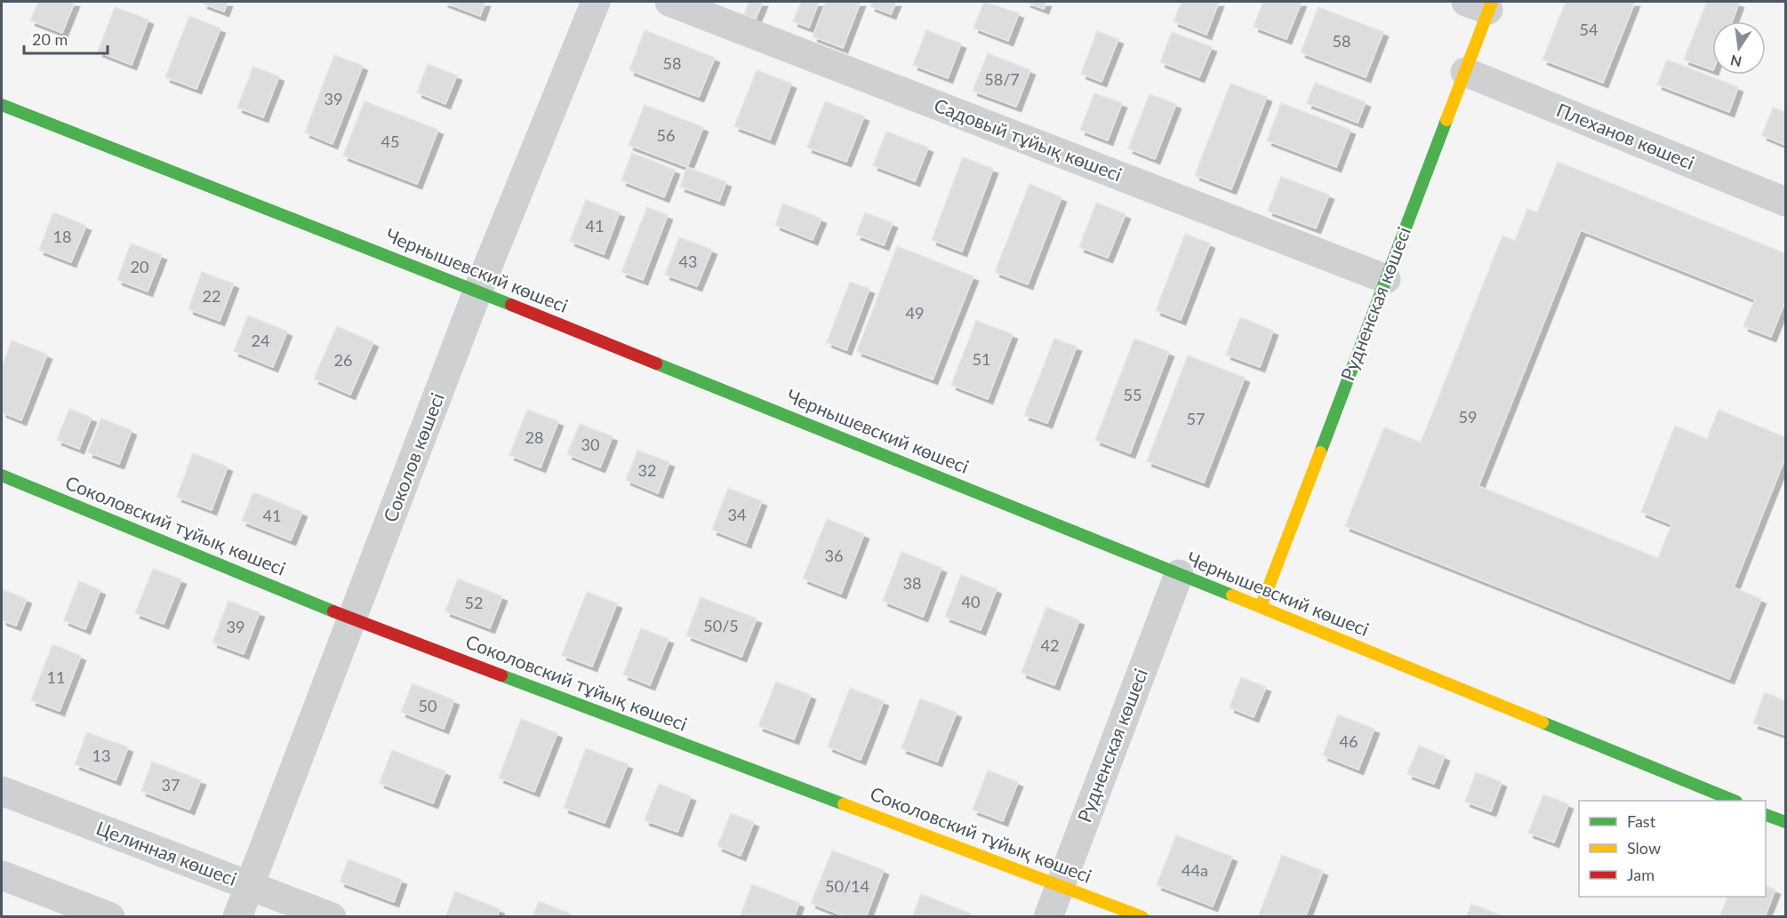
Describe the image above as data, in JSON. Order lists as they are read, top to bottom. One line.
{"streets":{"street":["Плеханов көшесі","Садовый тұйық көшесі","Чернышевский көшесі","Рудненская көшесі","Соколов көшесі","Соколовский тұйық көшесі","Целинная көшесі"]},"crossings":[["Плеханов көшесі","Рудненская көшесі"],["Садовый тұйық көшесі","Рудненская көшесі"],["Чернышевский көшесі","Рудненская көшесі"],["Чернышевский көшесі","Соколов көшесі"],["Рудненская көшесі","Соколовский тұйық көшесі"],["Соколов көшесі","Соколовский тұйық көшесі"],["Соколов көшесі","Целинная көшесі"]],"house_numbers":["54","58","58","58/7","39","56","45","41","18","43","20","22","49","24","51","26","55","59","57","28","30","32","34","41","36","38","40","52","50/5","39","42","11","50","46","13","37","44а","50/14"],"legend":["Fast","Slow","Jam"],"scale_bar":"20 m","north":"bottom"}
